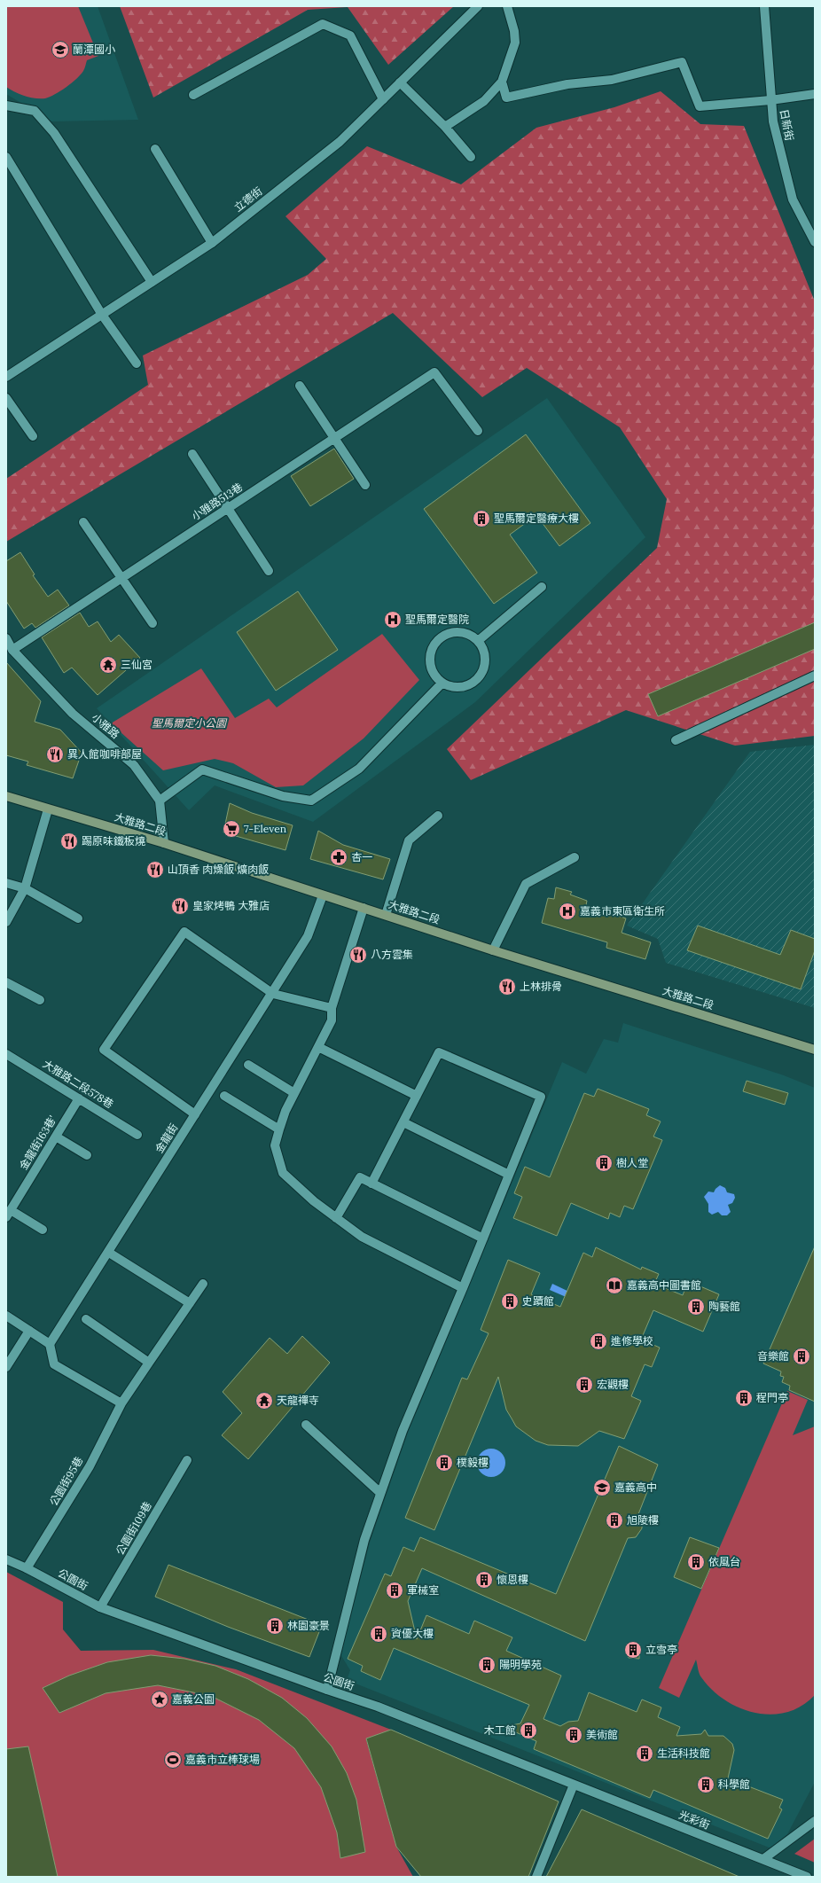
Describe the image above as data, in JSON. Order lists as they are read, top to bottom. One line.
{"streets":{"main road":["大雅路二段"],"street":["日新街","立德街","小雅路513巷","小雅路","大雅路二段578巷","金龍街","金龍街163巷'","公園街95巷","公園街109巷","公園街","光彩街"]},"crossings":[["小雅路513巷","小雅路"],["小雅路","大雅路二段"],["大雅路二段","金龍街"],["大雅路二段578巷","金龍街163巷'"],["公園街95巷","公園街"],["公園街109巷","公園街"],["公園街","光彩街"]],"parks":["聖馬爾定小公園"],"places":{"school or university":["蘭潭國小","嘉義高中"],"building":["聖馬爾定醫療大樓","樹人堂","史蹟館","陶藝館","進修學校","音樂館","宏觀樓","程門亭","樸毅樓","旭陵樓","依風台","懷恩樓","軍械室","林園豪景","資優大樓","立雪亭","陽明學苑","木工館","美術館","生活科技館","科學館"],"hospital":["聖馬爾定醫院","嘉義市東區衛生所"],"temple":["三仙宮","天龍禪寺"],"restaurant":["異人館咖啡部屋","踢原味鐵板燒","山頂香 肉燥飯 爌肉飯","皇家烤鴨 大雅店","八方雲集","上林排骨"],"supermarket":["7-Eleven"],"pharmacy":["杏一"],"library":["嘉義高中圖書館"],"place":["嘉義公園"],"sports":["嘉義市立棒球場"]}}
